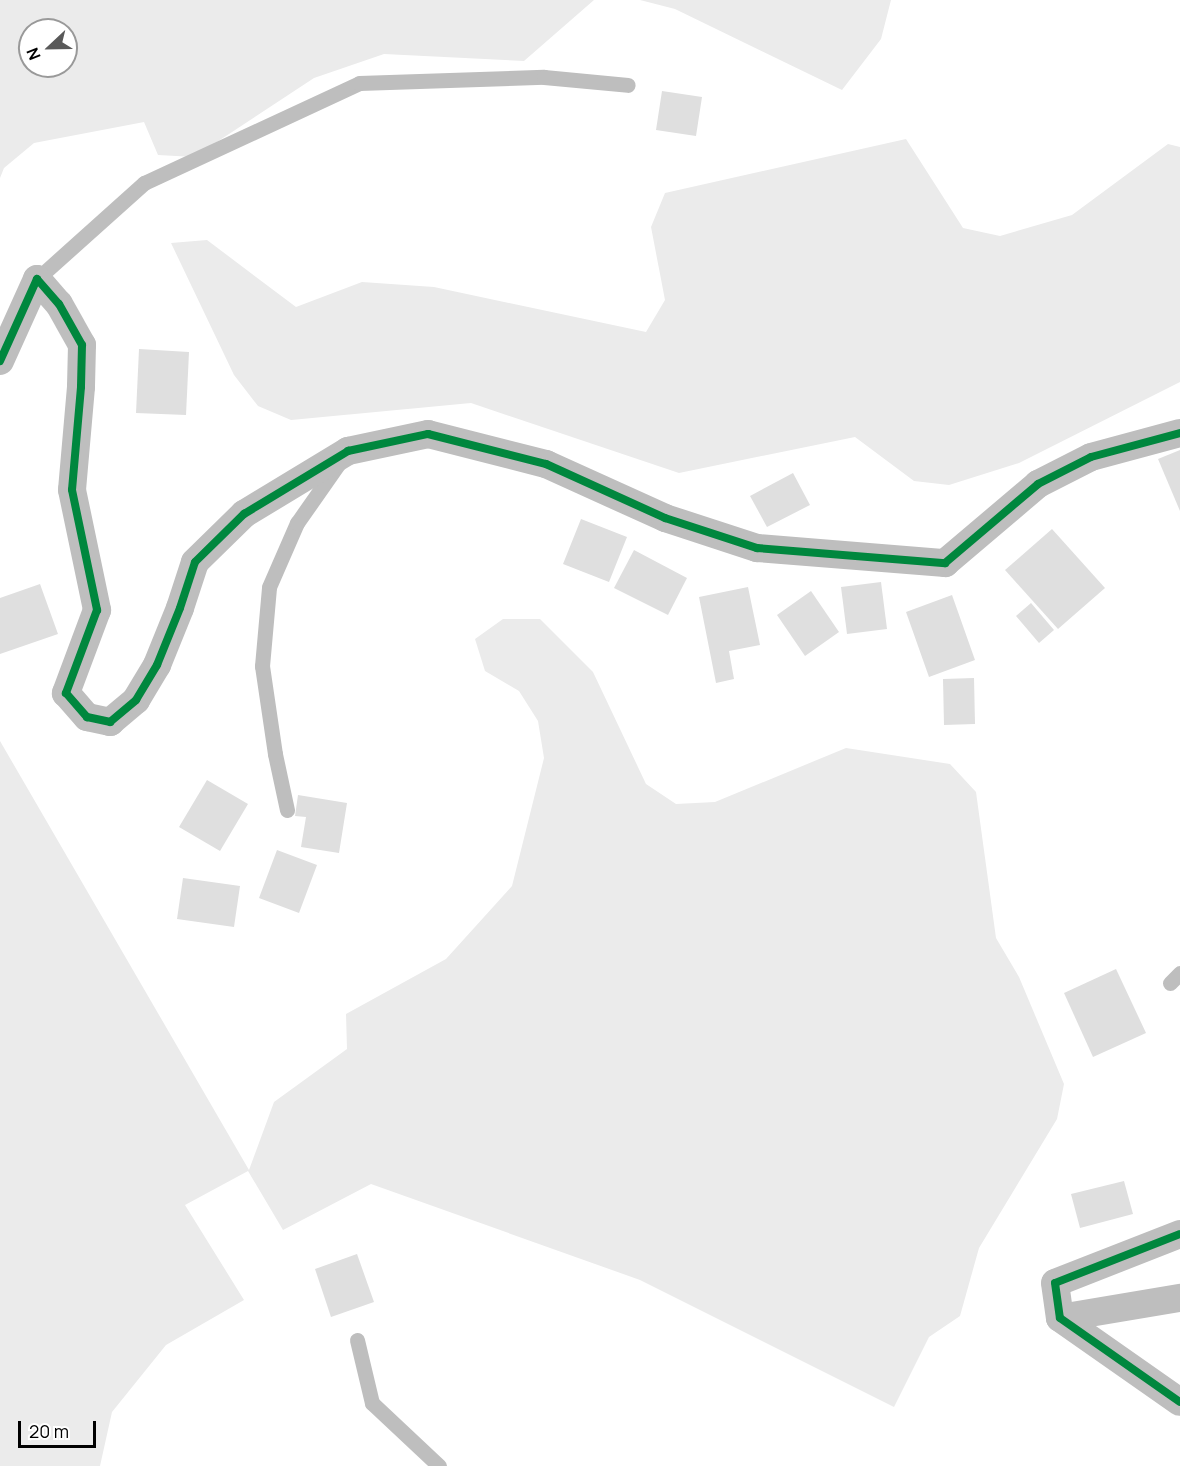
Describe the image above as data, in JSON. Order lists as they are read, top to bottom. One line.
{"scale_bar":"20 m","north":"left"}
